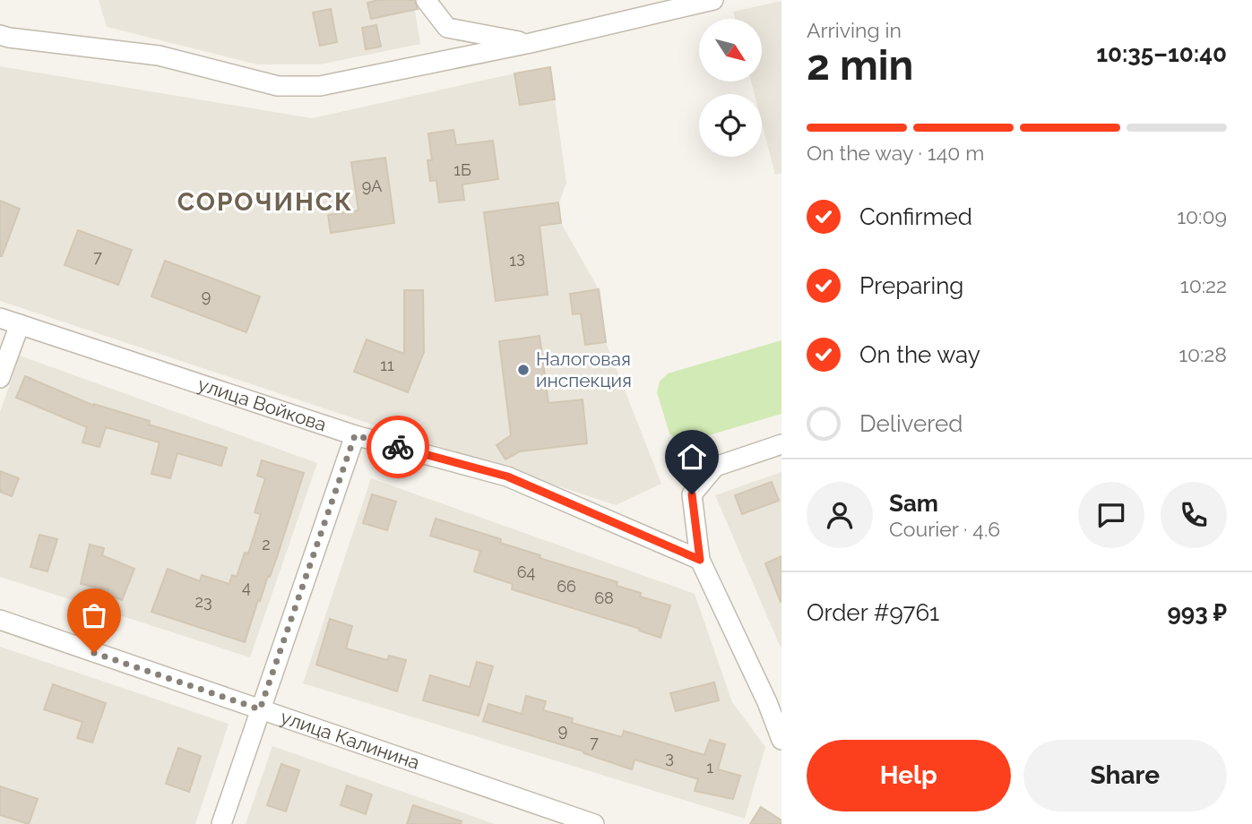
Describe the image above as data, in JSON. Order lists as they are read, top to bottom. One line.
{"streets":{"street":["улица Войкова","улица Калинина"]},"districts":["СОРОЧИНСК"],"places":["Налоговая инспекция"],"house_numbers":["1Б","9А","7","1З","9","11","2","64","66","4","68","23","9","7","3","1"],"north":"bottom right","page":{"heading":["2 min","Arriving in","10:35–10:40"],"panel":["Sam","Courier · 4.6","Order #9761","993 ₽"],"bar":"On the way · 140 m","list":[["Confirmed","10:09"],["Preparing","10:22"],["On the way","10:28"],"Delivered"],"buttons":["Help","Share"]}}
